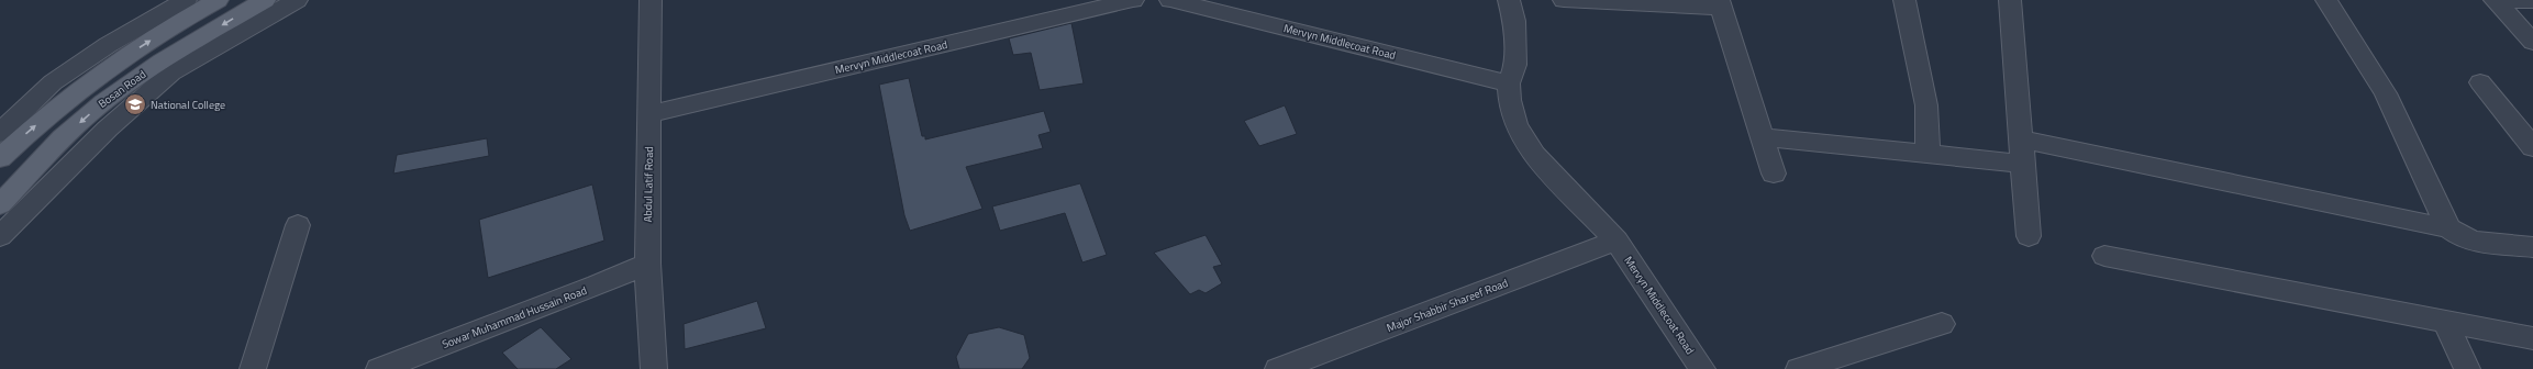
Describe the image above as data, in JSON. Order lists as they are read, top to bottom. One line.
{"streets":{"main road":["Bosan Road"],"street":["Mervyn Middlecoat Road","Abdul Latif Road","Major Shabbir Shareef Road","Sowar Muhammad Hussain Road"]},"crossings":[["Mervyn Middlecoat Road","Abdul Latif Road"],["Mervyn Middlecoat Road","Major Shabbir Shareef Road"],["Abdul Latif Road","Sowar Muhammad Hussain Road"]],"places":{"school or university":["National College"]}}
